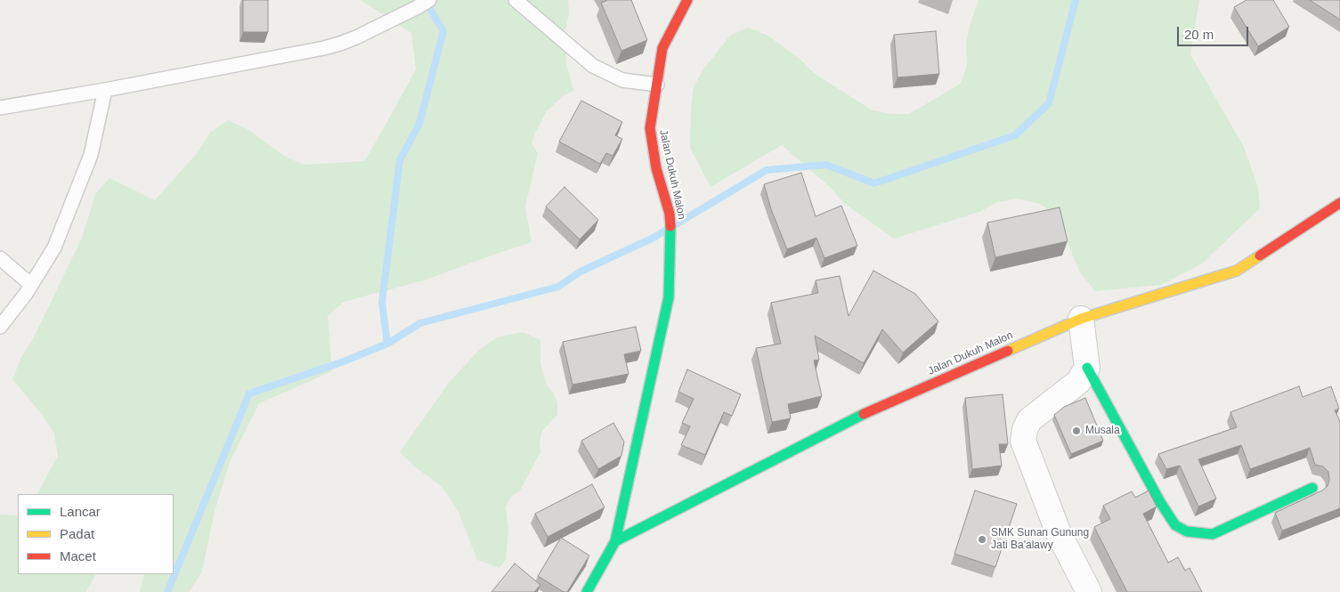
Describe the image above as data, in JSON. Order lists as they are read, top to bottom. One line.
{"streets":{"street":["Jalan Dukuh Malon"]},"places":["Musala","SMK Sunan Gunung Jati Ba'alawy"],"legend":["Lancar","Padat","Macet"],"scale_bar":"20 m"}
